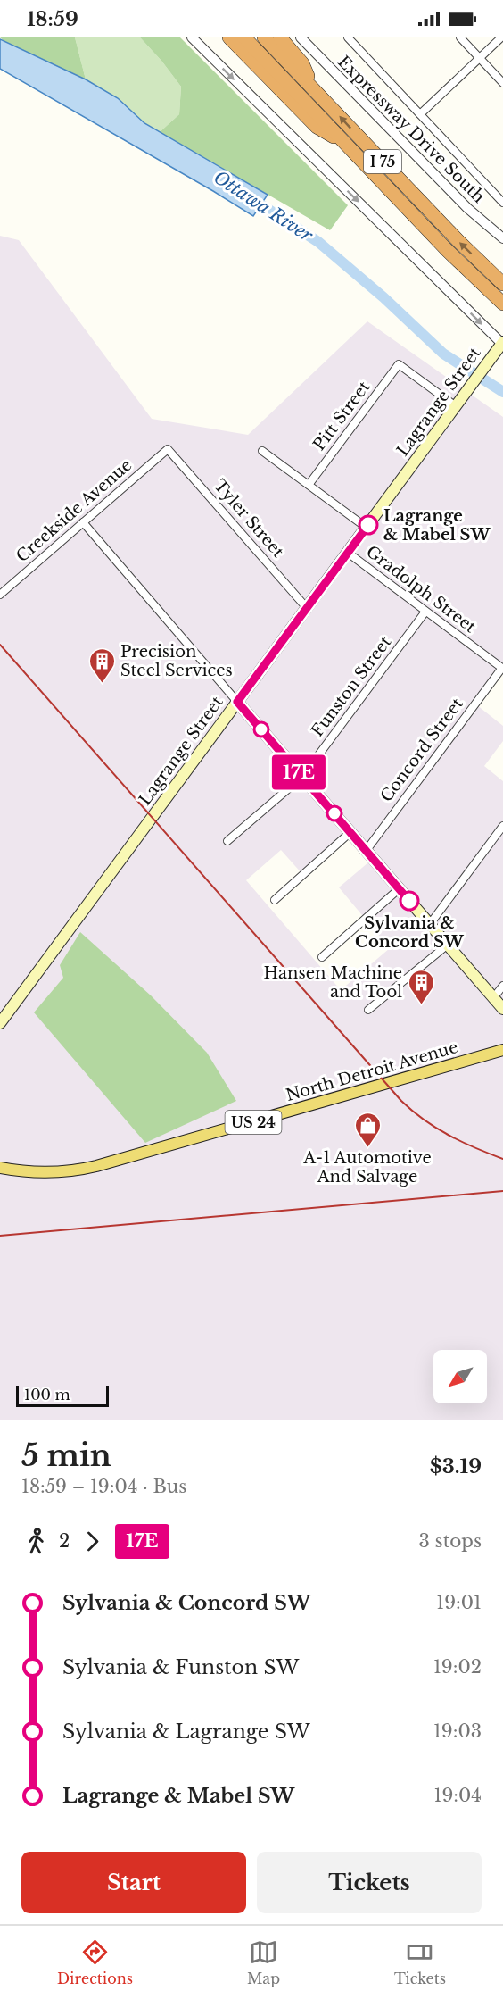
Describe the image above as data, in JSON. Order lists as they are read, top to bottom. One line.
{"streets":{"highway":["I 75"],"main road":["Lagrange Street","North Detroit Avenue","US 24"],"street":["Expressway Drive South","Pitt Street","Creekside Avenue","Tyler Street","Gradolph Street","Funston Street","Concord Street"]},"crossings":[["Lagrange Street","Pitt Street"],["Lagrange Street","Tyler Street"],["Lagrange Street","Gradolph Street"],["Creekside Avenue","Tyler Street"],["Gradolph Street","Funston Street"],["Gradolph Street","Concord Street"]],"water":["Ottawa River"],"places":{"other":["Lagrange & Mabel SW","Sylvania & Concord SW"],"building":["Precision Steel Services","Hansen Machine and Tool"],"shop":["A-1 Automotive And Salvage"]},"lines":["bus line 17E"],"scale_bar":"100 m","north":"bottom left","page":{"status":"18:59","on_map":"17E","scale":"100 m","heading":["5 min","18:59 – 19:04 · Bus","$3.19"],"legs":["2","17E","3 stops"],"list":[{"name":"Sylvania & Concord SW","value":"19:01"},{"name":"Sylvania & Funston SW","value":"19:02"},{"name":"Sylvania & Lagrange SW","value":"19:03"},{"name":"Lagrange & Mabel SW","value":"19:04"}],"buttons":["Start","Tickets"],"tabs":["Directions","Map","Tickets"]}}
